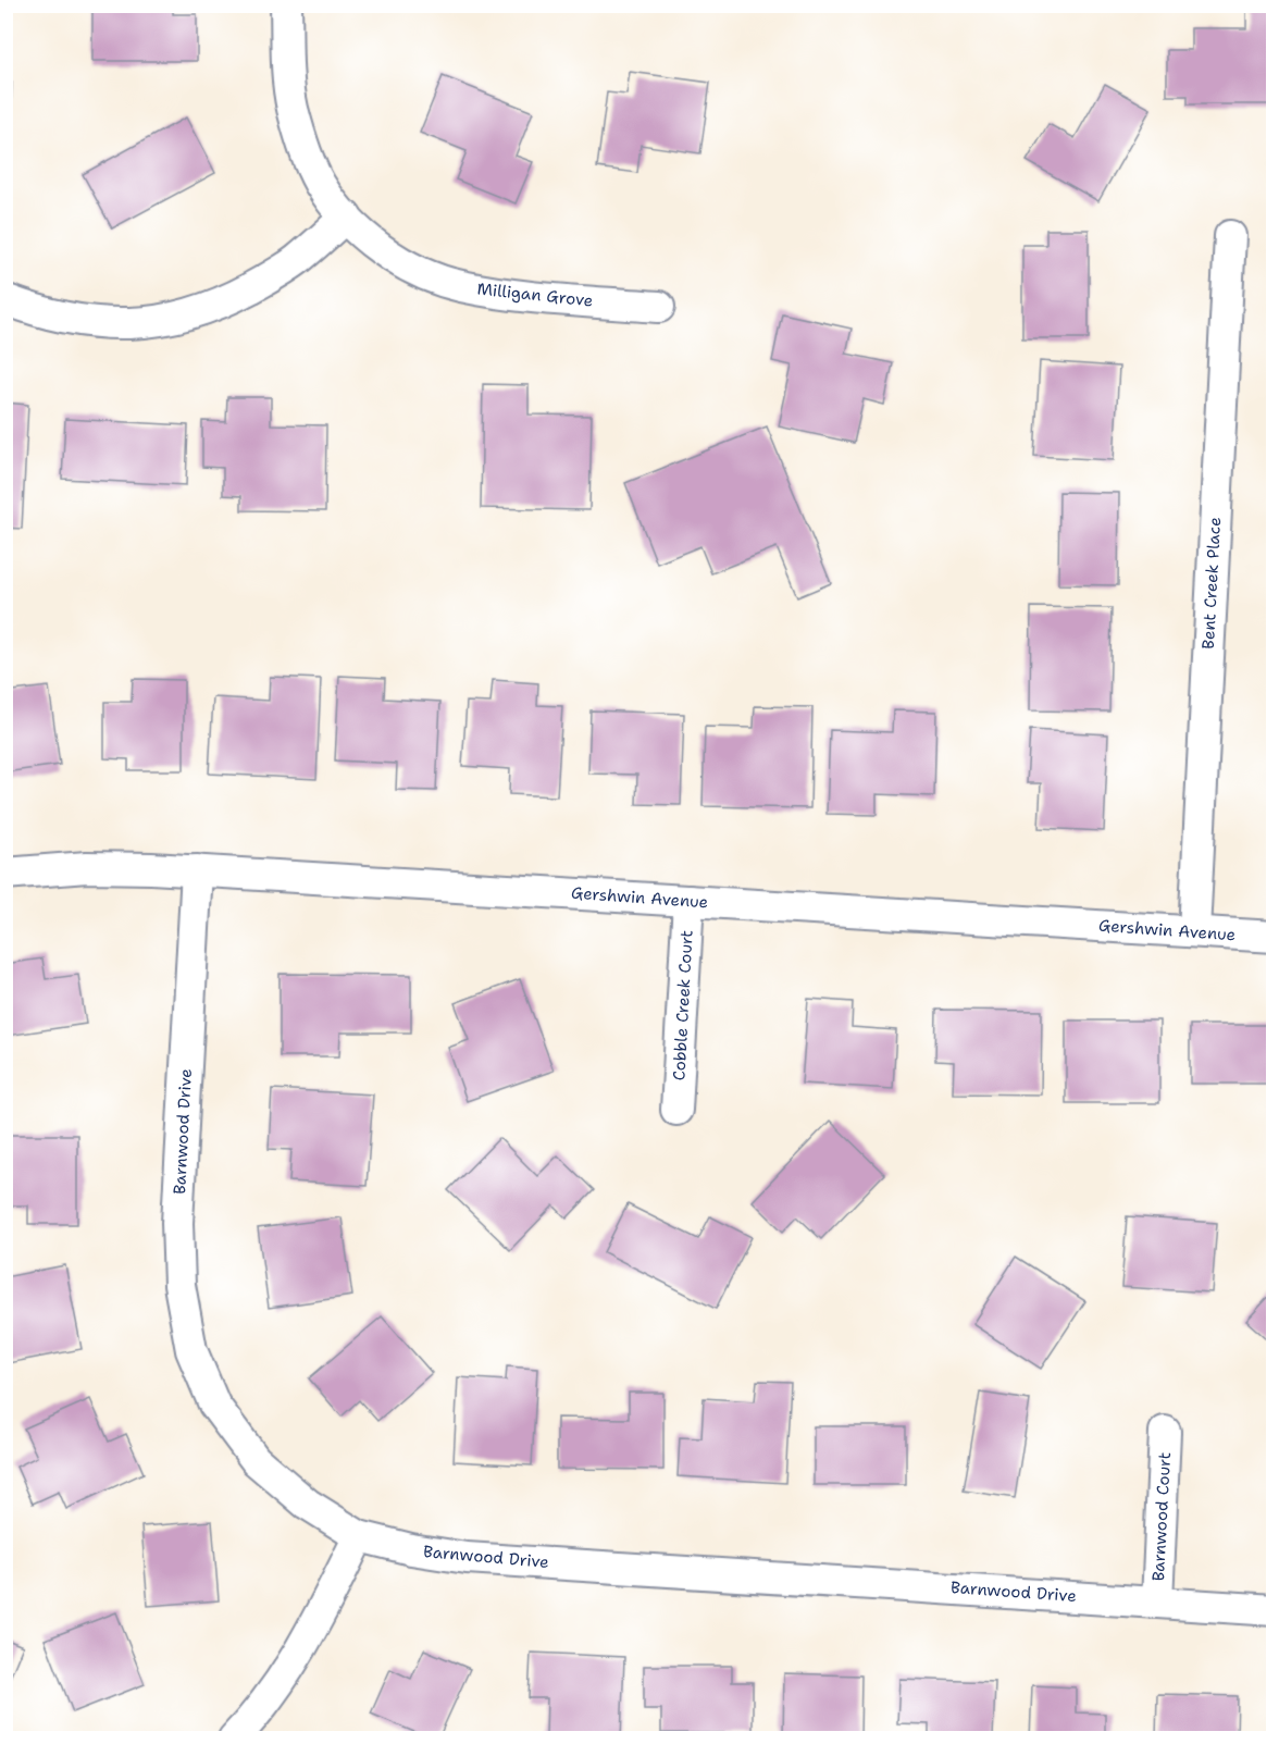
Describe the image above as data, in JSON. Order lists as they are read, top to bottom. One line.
{"streets":{"street":["Milligan Grove","Bent Creek Place","Gershwin Avenue","Cobble Creek Court","Barnwood Drive","Barnwood Court"]},"crossings":[["Bent Creek Place","Gershwin Avenue"],["Gershwin Avenue","Cobble Creek Court"],["Gershwin Avenue","Barnwood Drive"],["Barnwood Drive","Barnwood Court"]]}
